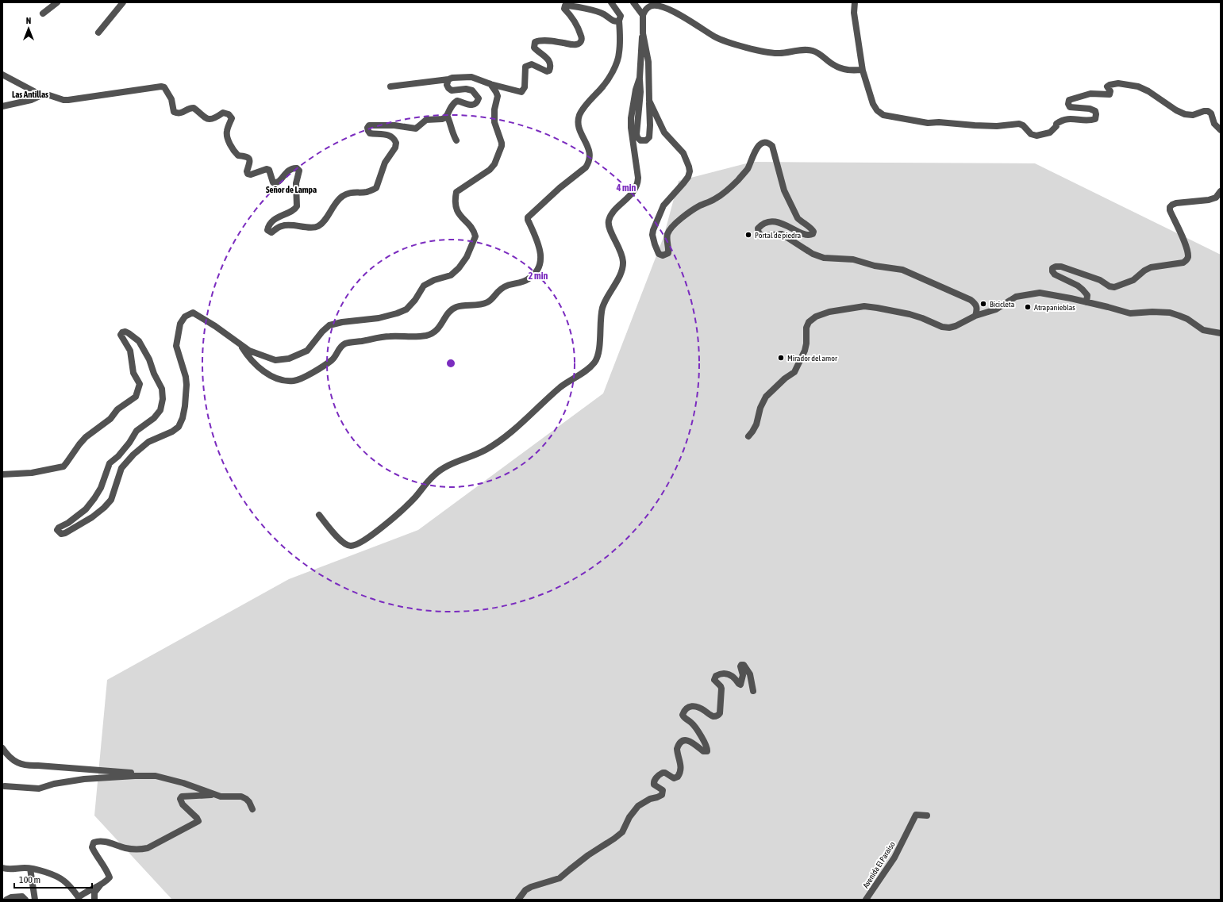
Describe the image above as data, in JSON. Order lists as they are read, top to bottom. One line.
{"streets":{"street":["Avenida El Paraíso"]},"districts":["Las Antillas","Señor de Lampa"],"places":["Portal de piedra","Bicicleta","Atrapanieblas","Mirador del amor"],"scale_bar":"100 m","north":"top","rings":["4 min","2 min"]}
